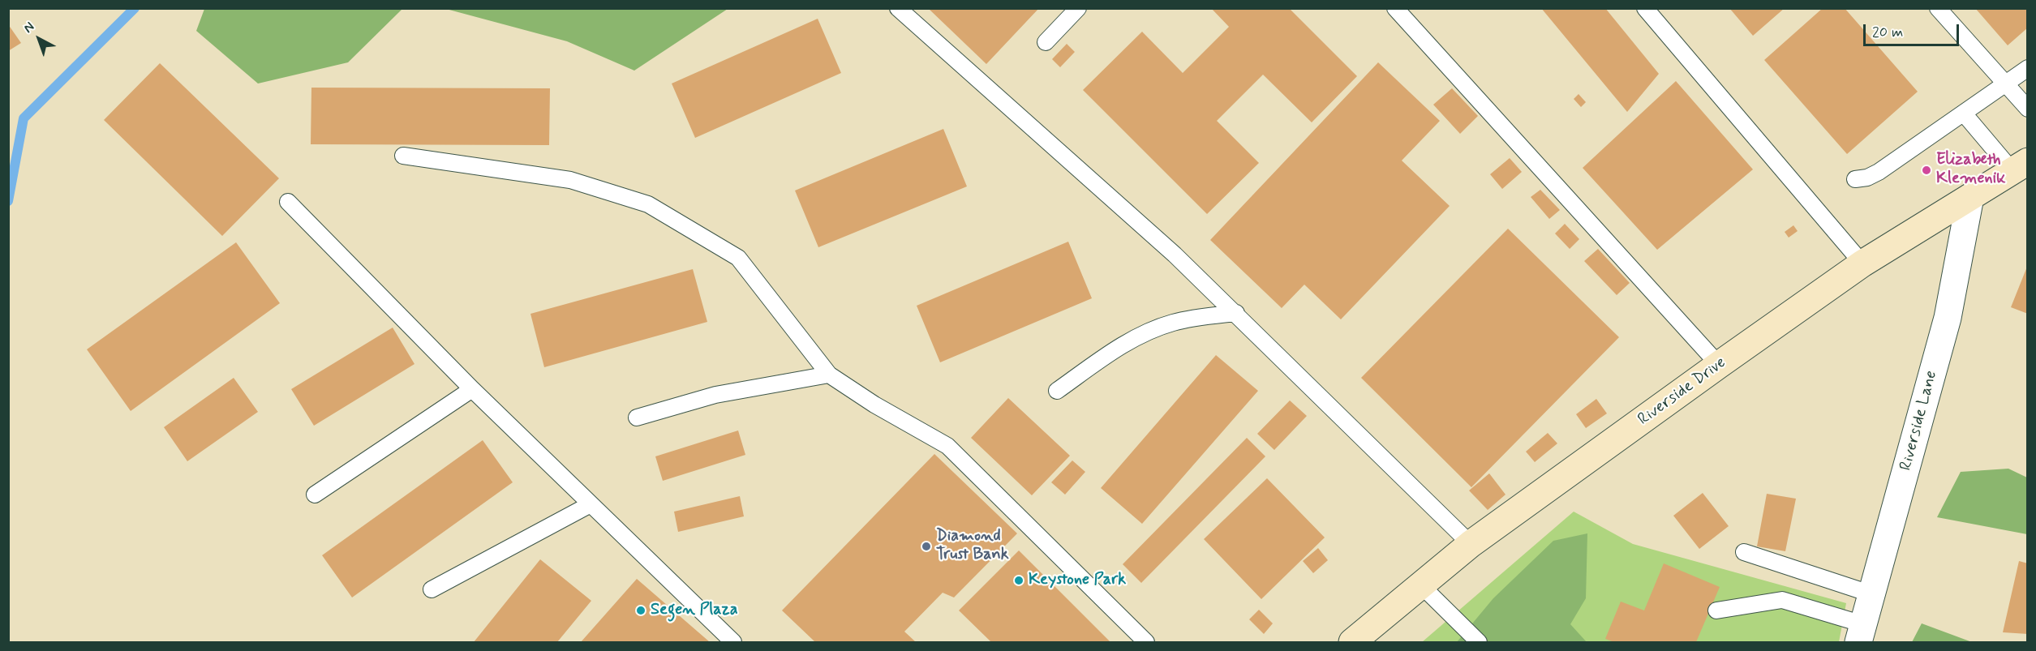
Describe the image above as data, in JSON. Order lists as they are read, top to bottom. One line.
{"streets":{"street":["Riverside Drive","Riverside Lane"]},"crossings":[["Riverside Drive","Riverside Lane"]],"places":["Elizabeth Klemenik","Diamond Trust Bank","Keystone Park","Segen Plaza"],"scale_bar":"20 m","north":"top left"}
